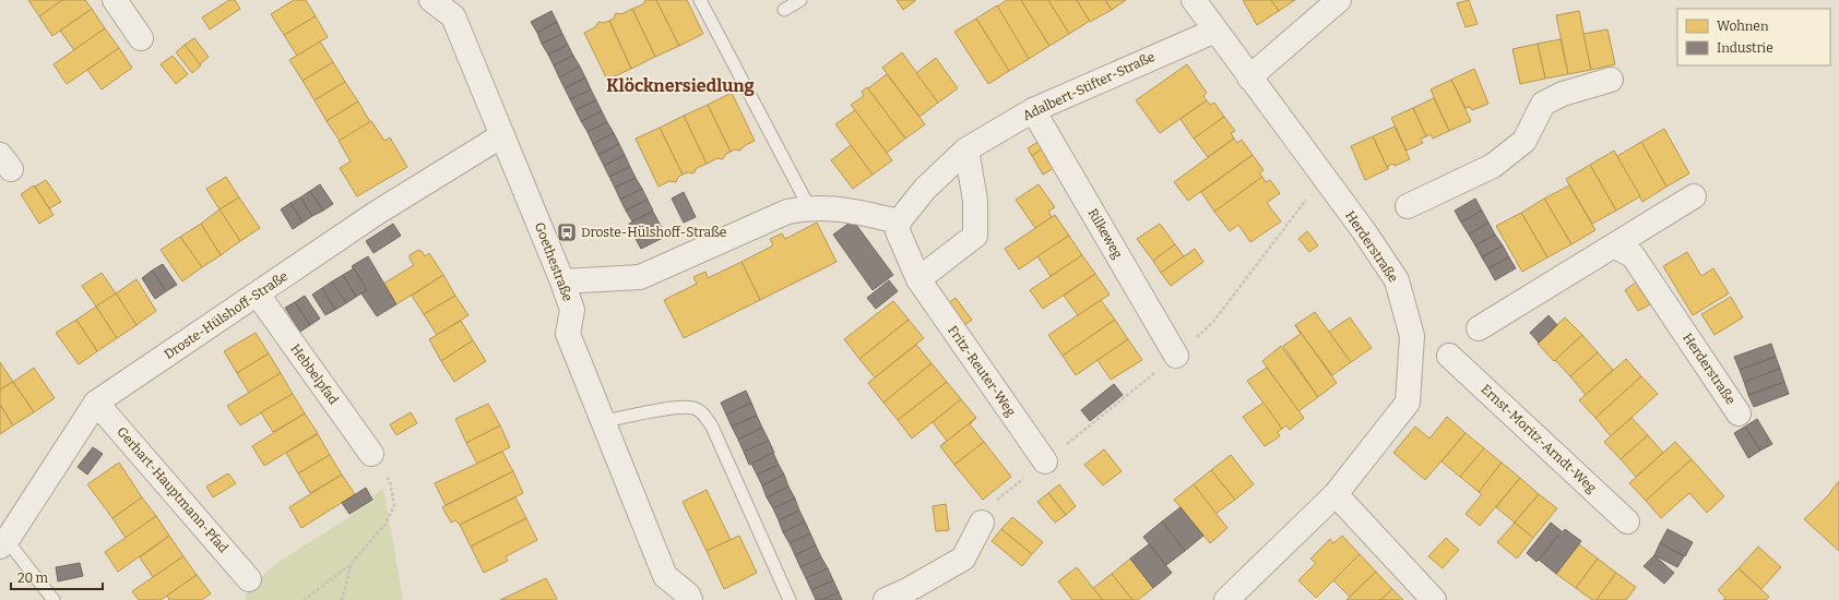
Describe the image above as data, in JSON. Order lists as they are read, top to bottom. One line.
{"streets":{"street":["Adalbert-Stifter-Straße","Rilkeweg","Herderstraße","Goethestraße","Droste-Hülshoff-Straße","Fritz-Reuter-Weg","Hebbelpfad","Ernst-Moritz-Arndt-Weg","Gerhart-Hauptmann-Pfad"]},"crossings":[["Adalbert-Stifter-Straße","Rilkeweg"],["Adalbert-Stifter-Straße","Herderstraße"],["Goethestraße","Droste-Hülshoff-Straße"],["Droste-Hülshoff-Straße","Hebbelpfad"],["Droste-Hülshoff-Straße","Gerhart-Hauptmann-Pfad"]],"districts":["Klöcknersiedlung"],"places":{"bus stop":["Droste-Hülshoff-Straße"]},"legend":["Wohnen","Industrie"],"scale_bar":"20 m"}
